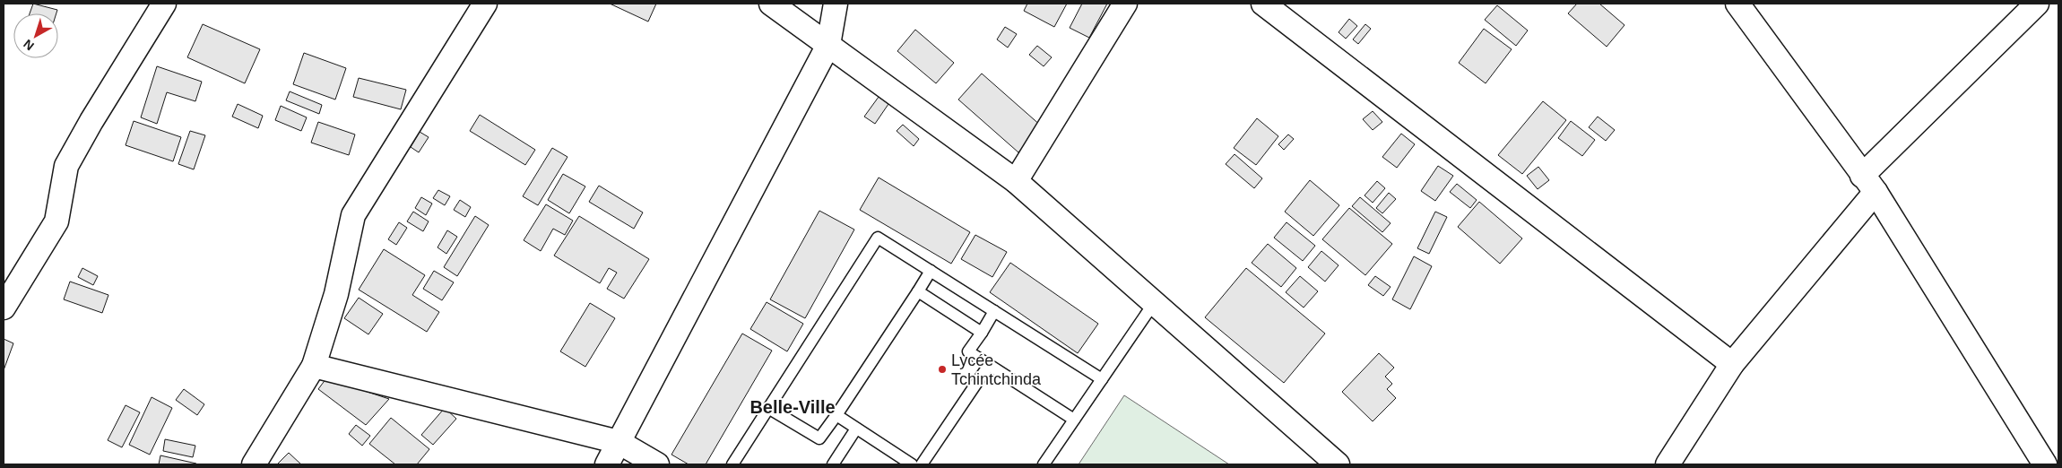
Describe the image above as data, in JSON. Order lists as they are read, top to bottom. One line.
{"districts":["Belle-Ville"],"places":["Lycée Tchintchinda"],"north":"bottom left"}
